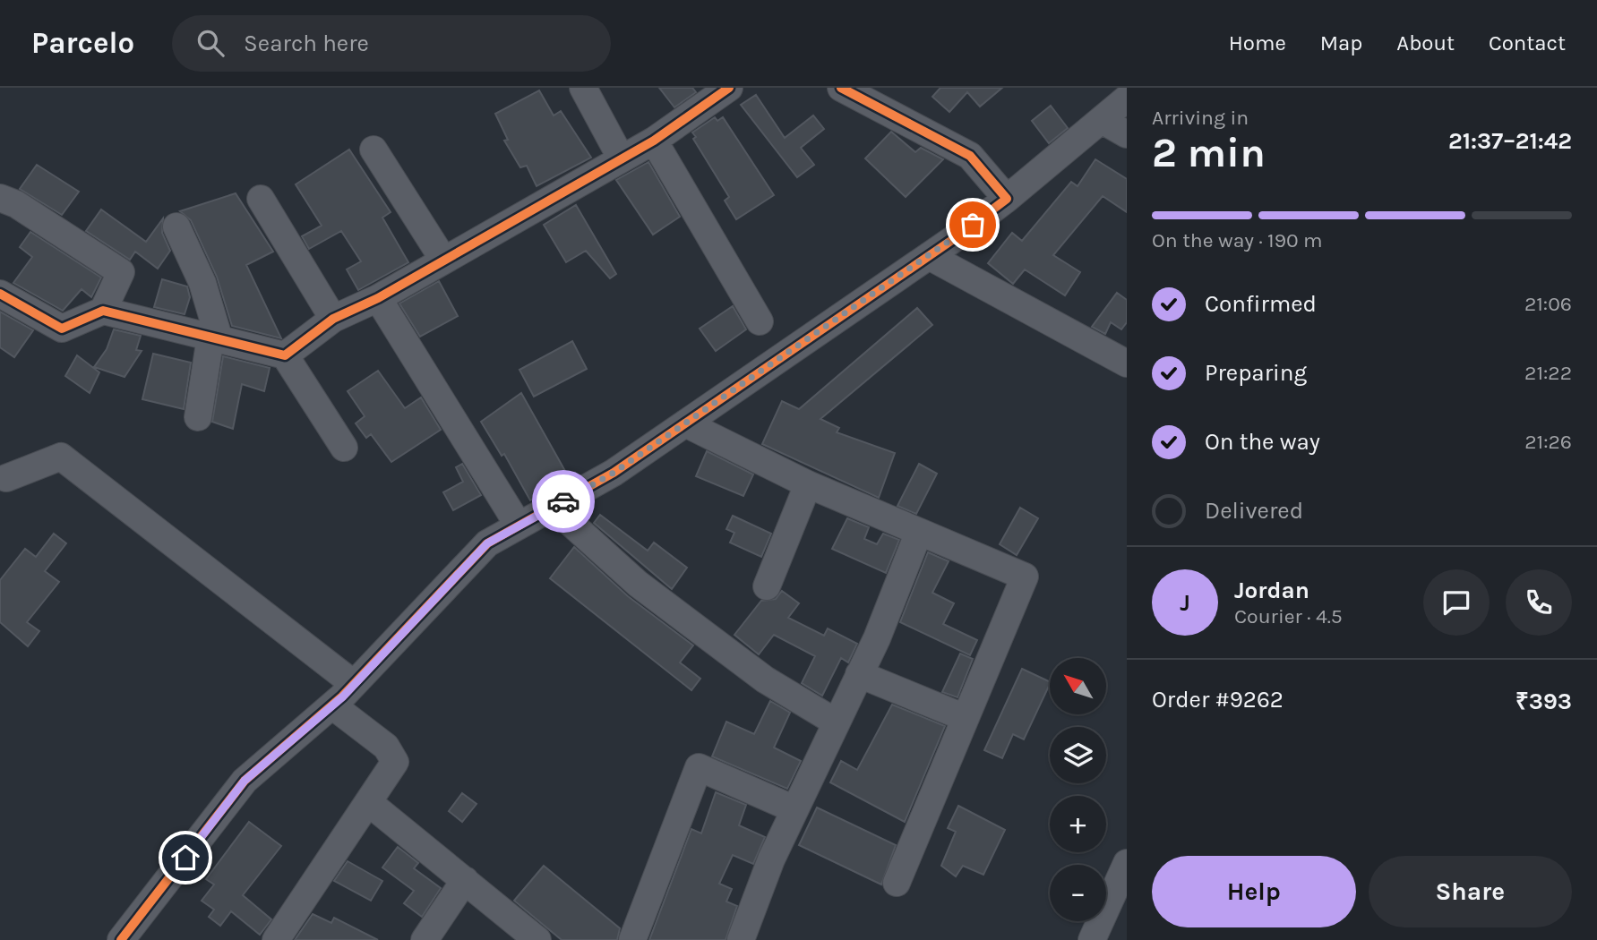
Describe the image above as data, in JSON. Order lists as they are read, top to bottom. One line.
{"north":"top left","page":{"header":"Parcelo","search":"Search here","nav":["Home","Map","About","Contact"],"heading":["2 min","Arriving in","21:37–21:42"],"panel":["Jordan","Courier · 4.5","Order #9262","₹393"],"bar":"On the way · 190 m","list":[["Confirmed","21:06"],["Preparing","21:22"],["On the way","21:26"],"Delivered"],"round":"J","map_buttons":["+","−"],"buttons":["Help","Share"]}}
